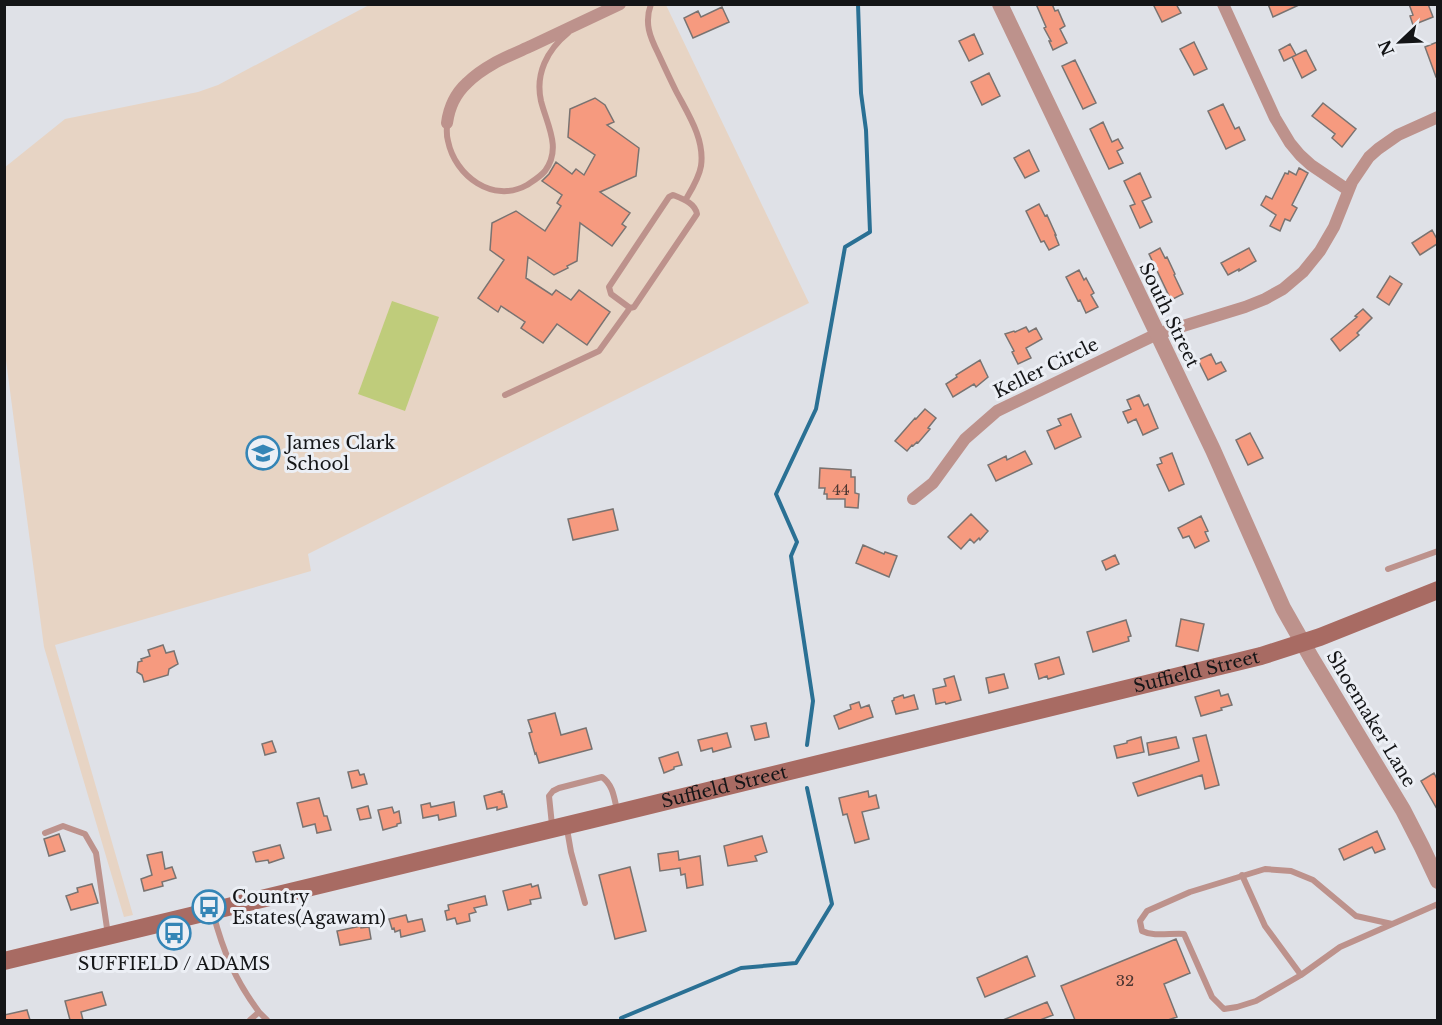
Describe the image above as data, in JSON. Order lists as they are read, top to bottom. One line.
{"streets":{"main road":["Suffield Street"],"street":["South Street","Keller Circle","Shoemaker Lane"]},"crossings":[["South Street","Keller Circle"],["South Street","Suffield Street"],["South Street","Shoemaker Lane"],["Suffield Street","Shoemaker Lane"]],"places":{"school or university":["James Clark School"],"bus stop":["Country Estates(Agawam)","SUFFIELD / ADAMS"]},"house_numbers":["44","32"],"north":"bottom left"}
